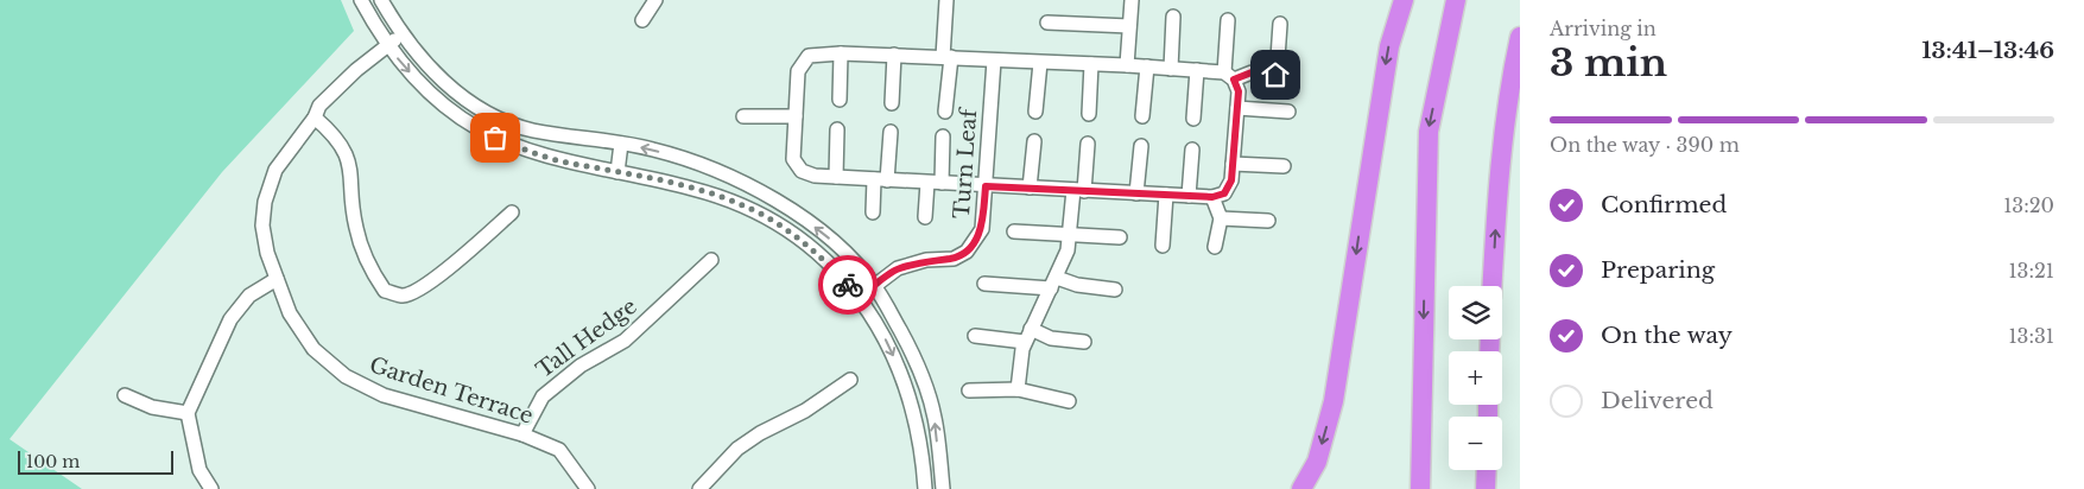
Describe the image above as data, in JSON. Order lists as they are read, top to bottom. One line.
{"streets":{"street":["Turn Leaf","Tall Hedge","Garden Terrace"]},"crossings":[["Tall Hedge","Garden Terrace"]],"scale_bar":"100 m","page":{"heading":["3 min","Arriving in","13:41–13:46"],"bar":"On the way · 390 m","list":[["Confirmed","13:20"],["Preparing","13:21"],["On the way","13:31"],"Delivered"],"map_buttons":["+","−"],"scale":"100 m"}}
